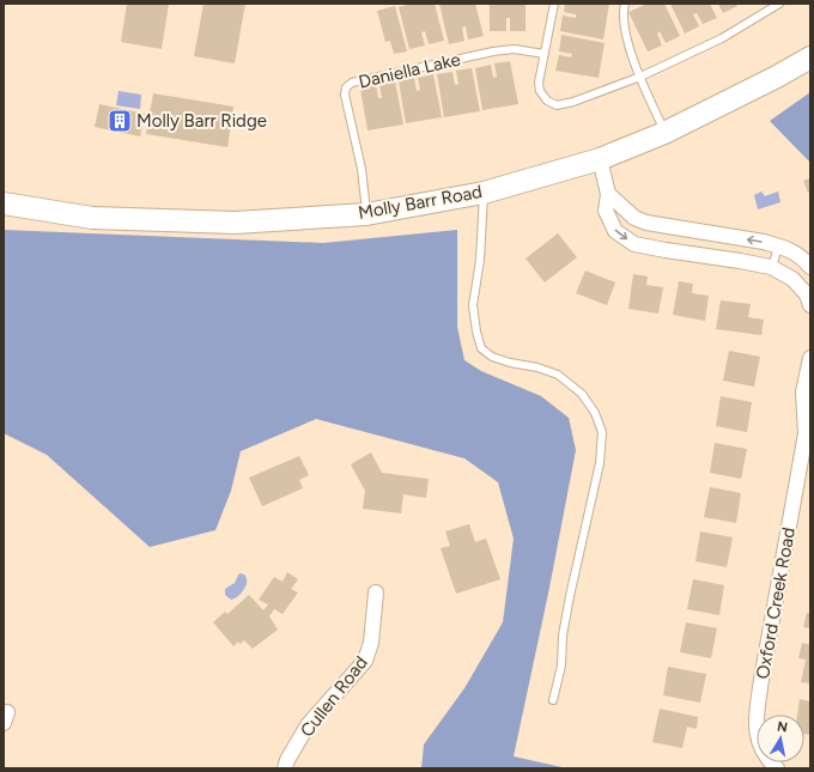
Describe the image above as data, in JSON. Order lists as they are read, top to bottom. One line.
{"streets":{"main road":["Molly Barr Road"],"street":["Oxford Creek Road","Cullen Road"],"lane":["Daniella Lake"]},"crossings":[["Daniella Lake","Molly Barr Road"]],"places":{"building":["Molly Barr Ridge"]},"north":"top"}
